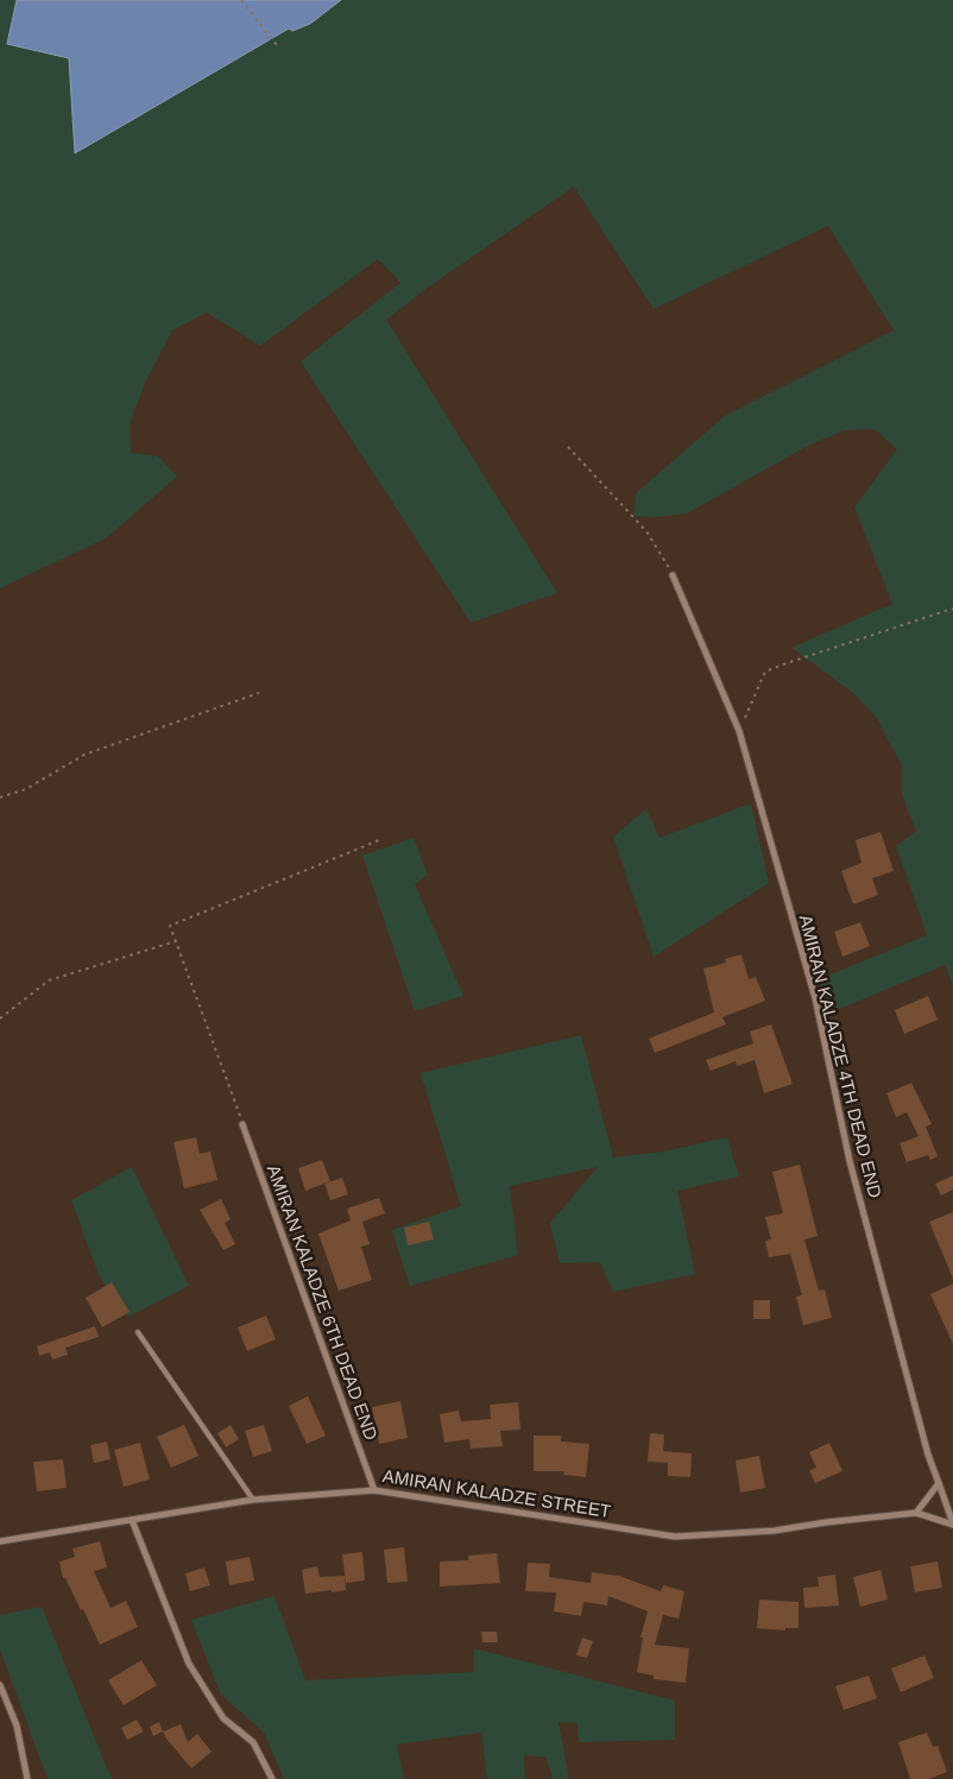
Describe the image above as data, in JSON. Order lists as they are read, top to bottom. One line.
{"streets":{"street":["AMIRAN KALADZE 4TH DEAD END","AMIRAN KALADZE 6TH DEAD END","AMIRAN KALADZE STREET"]},"crossings":[["AMIRAN KALADZE 4TH DEAD END","AMIRAN KALADZE STREET"],["AMIRAN KALADZE 6TH DEAD END","AMIRAN KALADZE STREET"]]}
